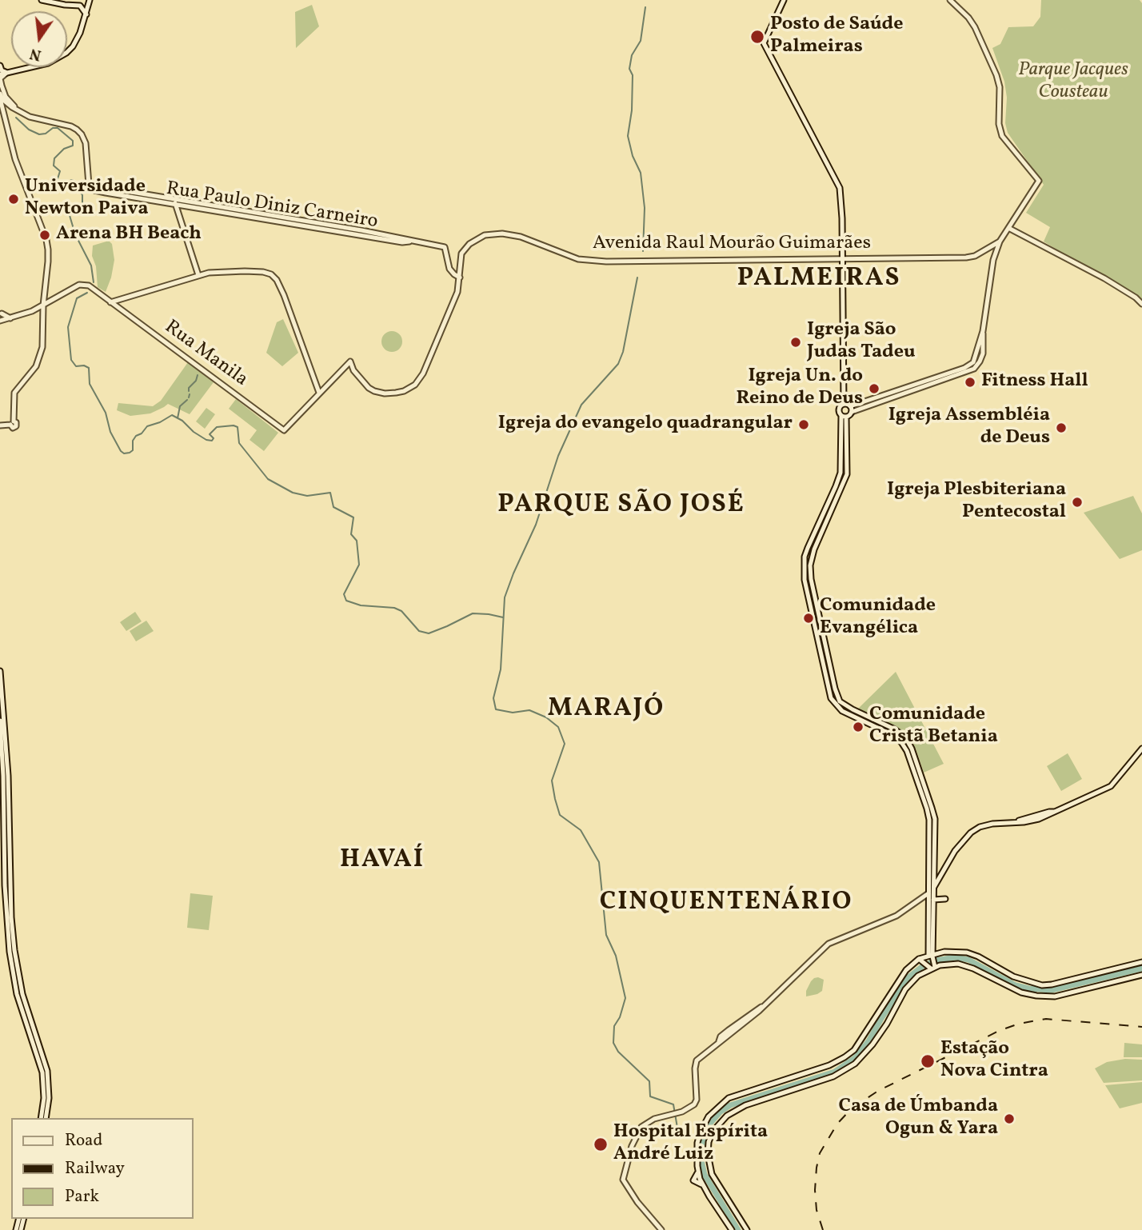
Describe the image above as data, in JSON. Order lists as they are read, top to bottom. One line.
{"streets":{"main road":["Rua Paulo Diniz Carneiro","Avenida Raul Mourão Guimarães","Rua Manila"]},"crossings":[["Rua Paulo Diniz Carneiro","Avenida Raul Mourão Guimarães"]],"districts":["PALMEIRAS","PARQUE SÃO JOSÉ","MARAJÓ","HAVAÍ","CINQUENTENÁRIO"],"parks":["Parque Jacques Cousteau"],"places":["Posto de Saúde Palmeiras","Universidade Newton Paiva","Arena BH Beach","Igreja São Judas Tadeu","Fitness Hall","Igreja Un. do Reino de Deus","Igreja do evangelo quadrangular","Igreja Assembléia de Deus","Igreja Plesbiteriana Pentecostal","Comunidade Evangélica","Comunidade Cristã Betania","Estação Nova Cintra","Casa de Úmbanda Ogun & Yara","Hospital Espírita André Luiz"],"legend":["Road","Railway","Park"],"north":"bottom"}
